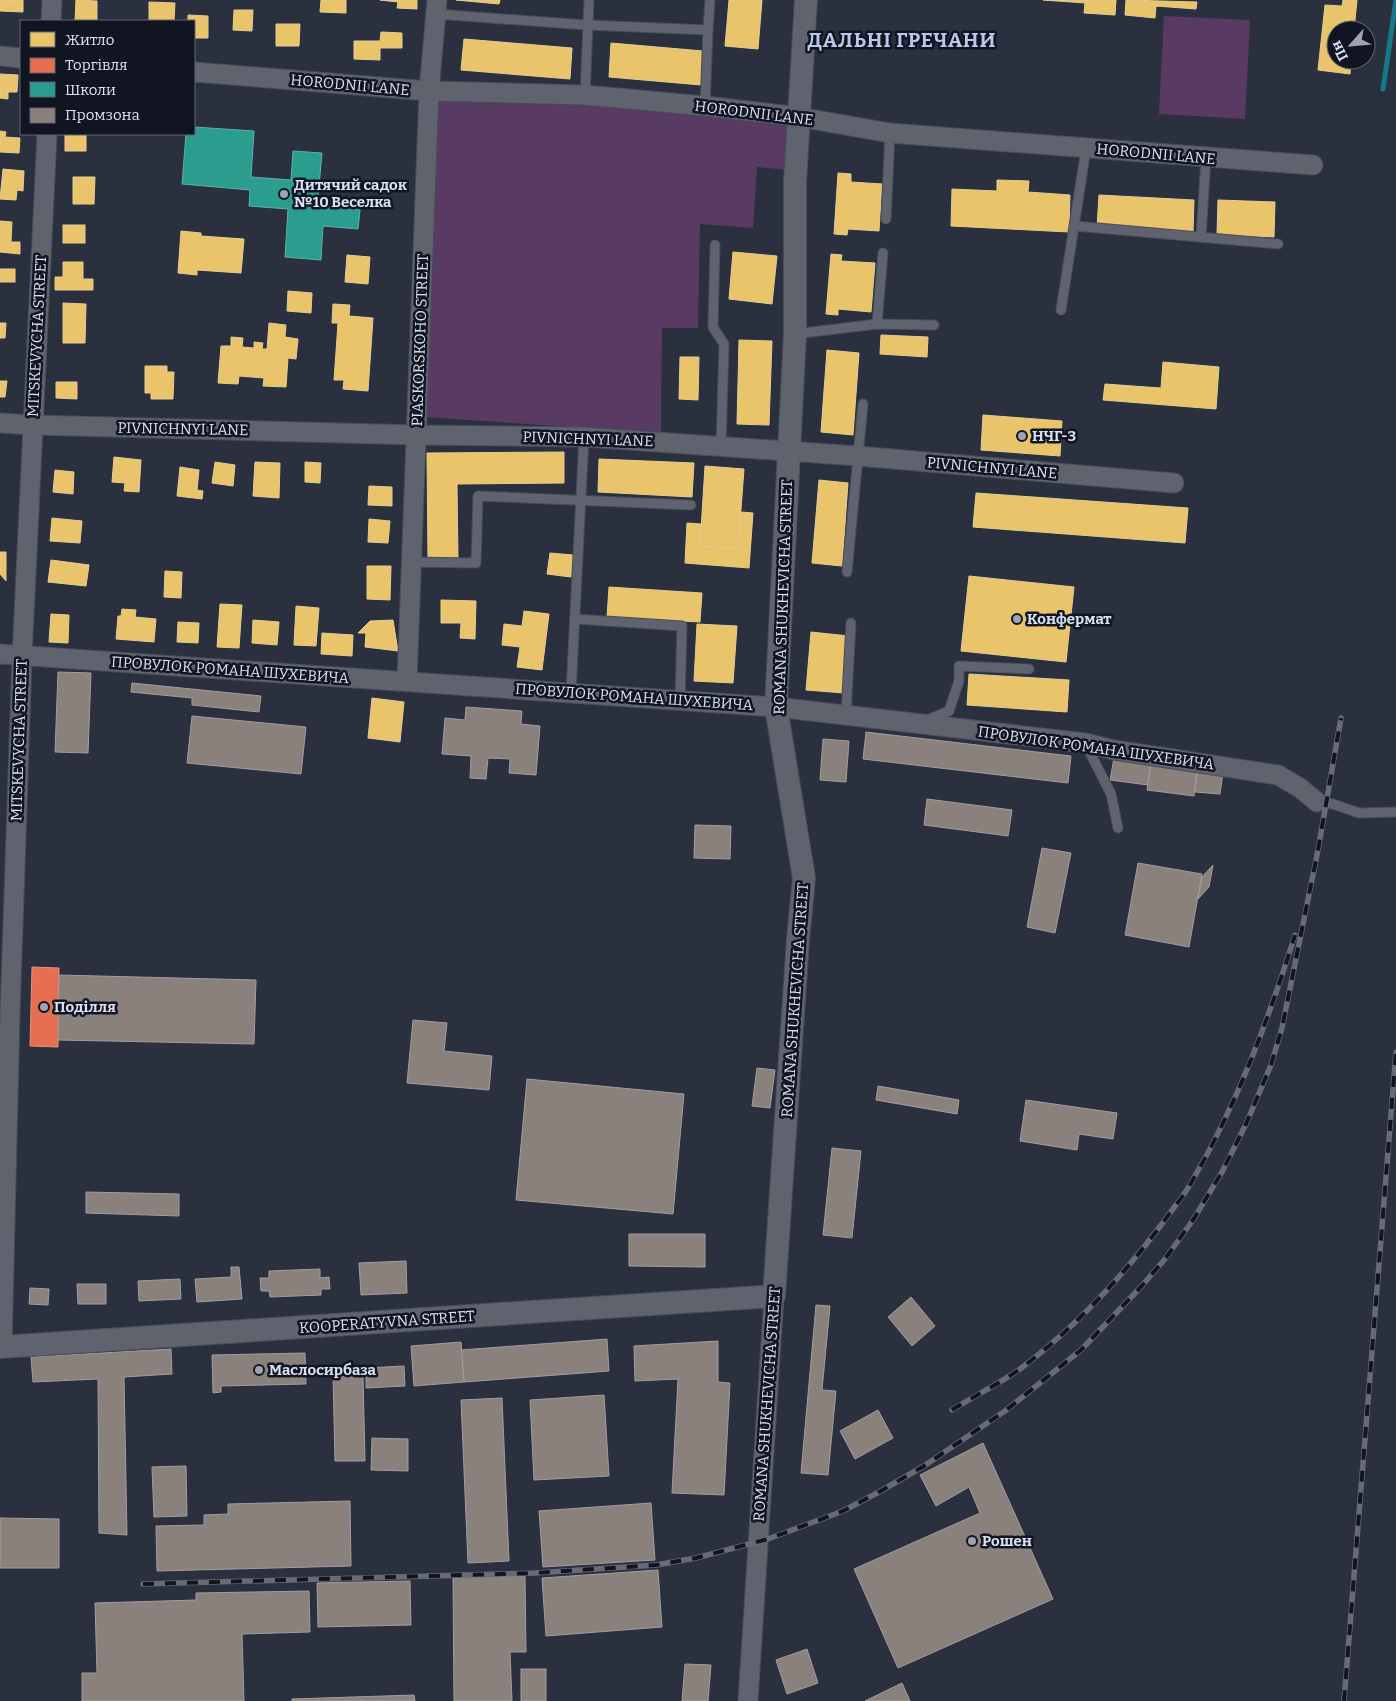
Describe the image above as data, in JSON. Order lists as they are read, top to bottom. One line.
{"streets":{"street":["HORODNII LANE","MITSKEVYCHA STREET","PIASKORSKOHO STREET","PIVNICHNYI LANE","ROMANA SHUKHEVICHA STREET","ПРОВУЛОК РОМАНА ШУХЕВИЧА","KOOPERATYVNA STREET"]},"crossings":[["HORODNII LANE","PIASKORSKOHO STREET"],["HORODNII LANE","ROMANA SHUKHEVICHA STREET"],["MITSKEVYCHA STREET","PIVNICHNYI LANE"],["MITSKEVYCHA STREET","ПРОВУЛОК РОМАНА ШУХЕВИЧА"],["MITSKEVYCHA STREET","KOOPERATYVNA STREET"],["PIASKORSKOHO STREET","PIVNICHNYI LANE"],["PIASKORSKOHO STREET","ПРОВУЛОК РОМАНА ШУХЕВИЧА"],["PIVNICHNYI LANE","ROMANA SHUKHEVICHA STREET"],["ROMANA SHUKHEVICHA STREET","ПРОВУЛОК РОМАНА ШУХЕВИЧА"],["ROMANA SHUKHEVICHA STREET","KOOPERATYVNA STREET"]],"districts":["ДАЛЬНІ ГРЕЧАНИ"],"places":["Дитячий садок №10 Веселка","НЧГ-3","Конфермат","Поділля","Маслосирбаза","Рошен"],"legend":["Житло","Торгівля","Школи","Промзона"],"north":"bottom left"}
